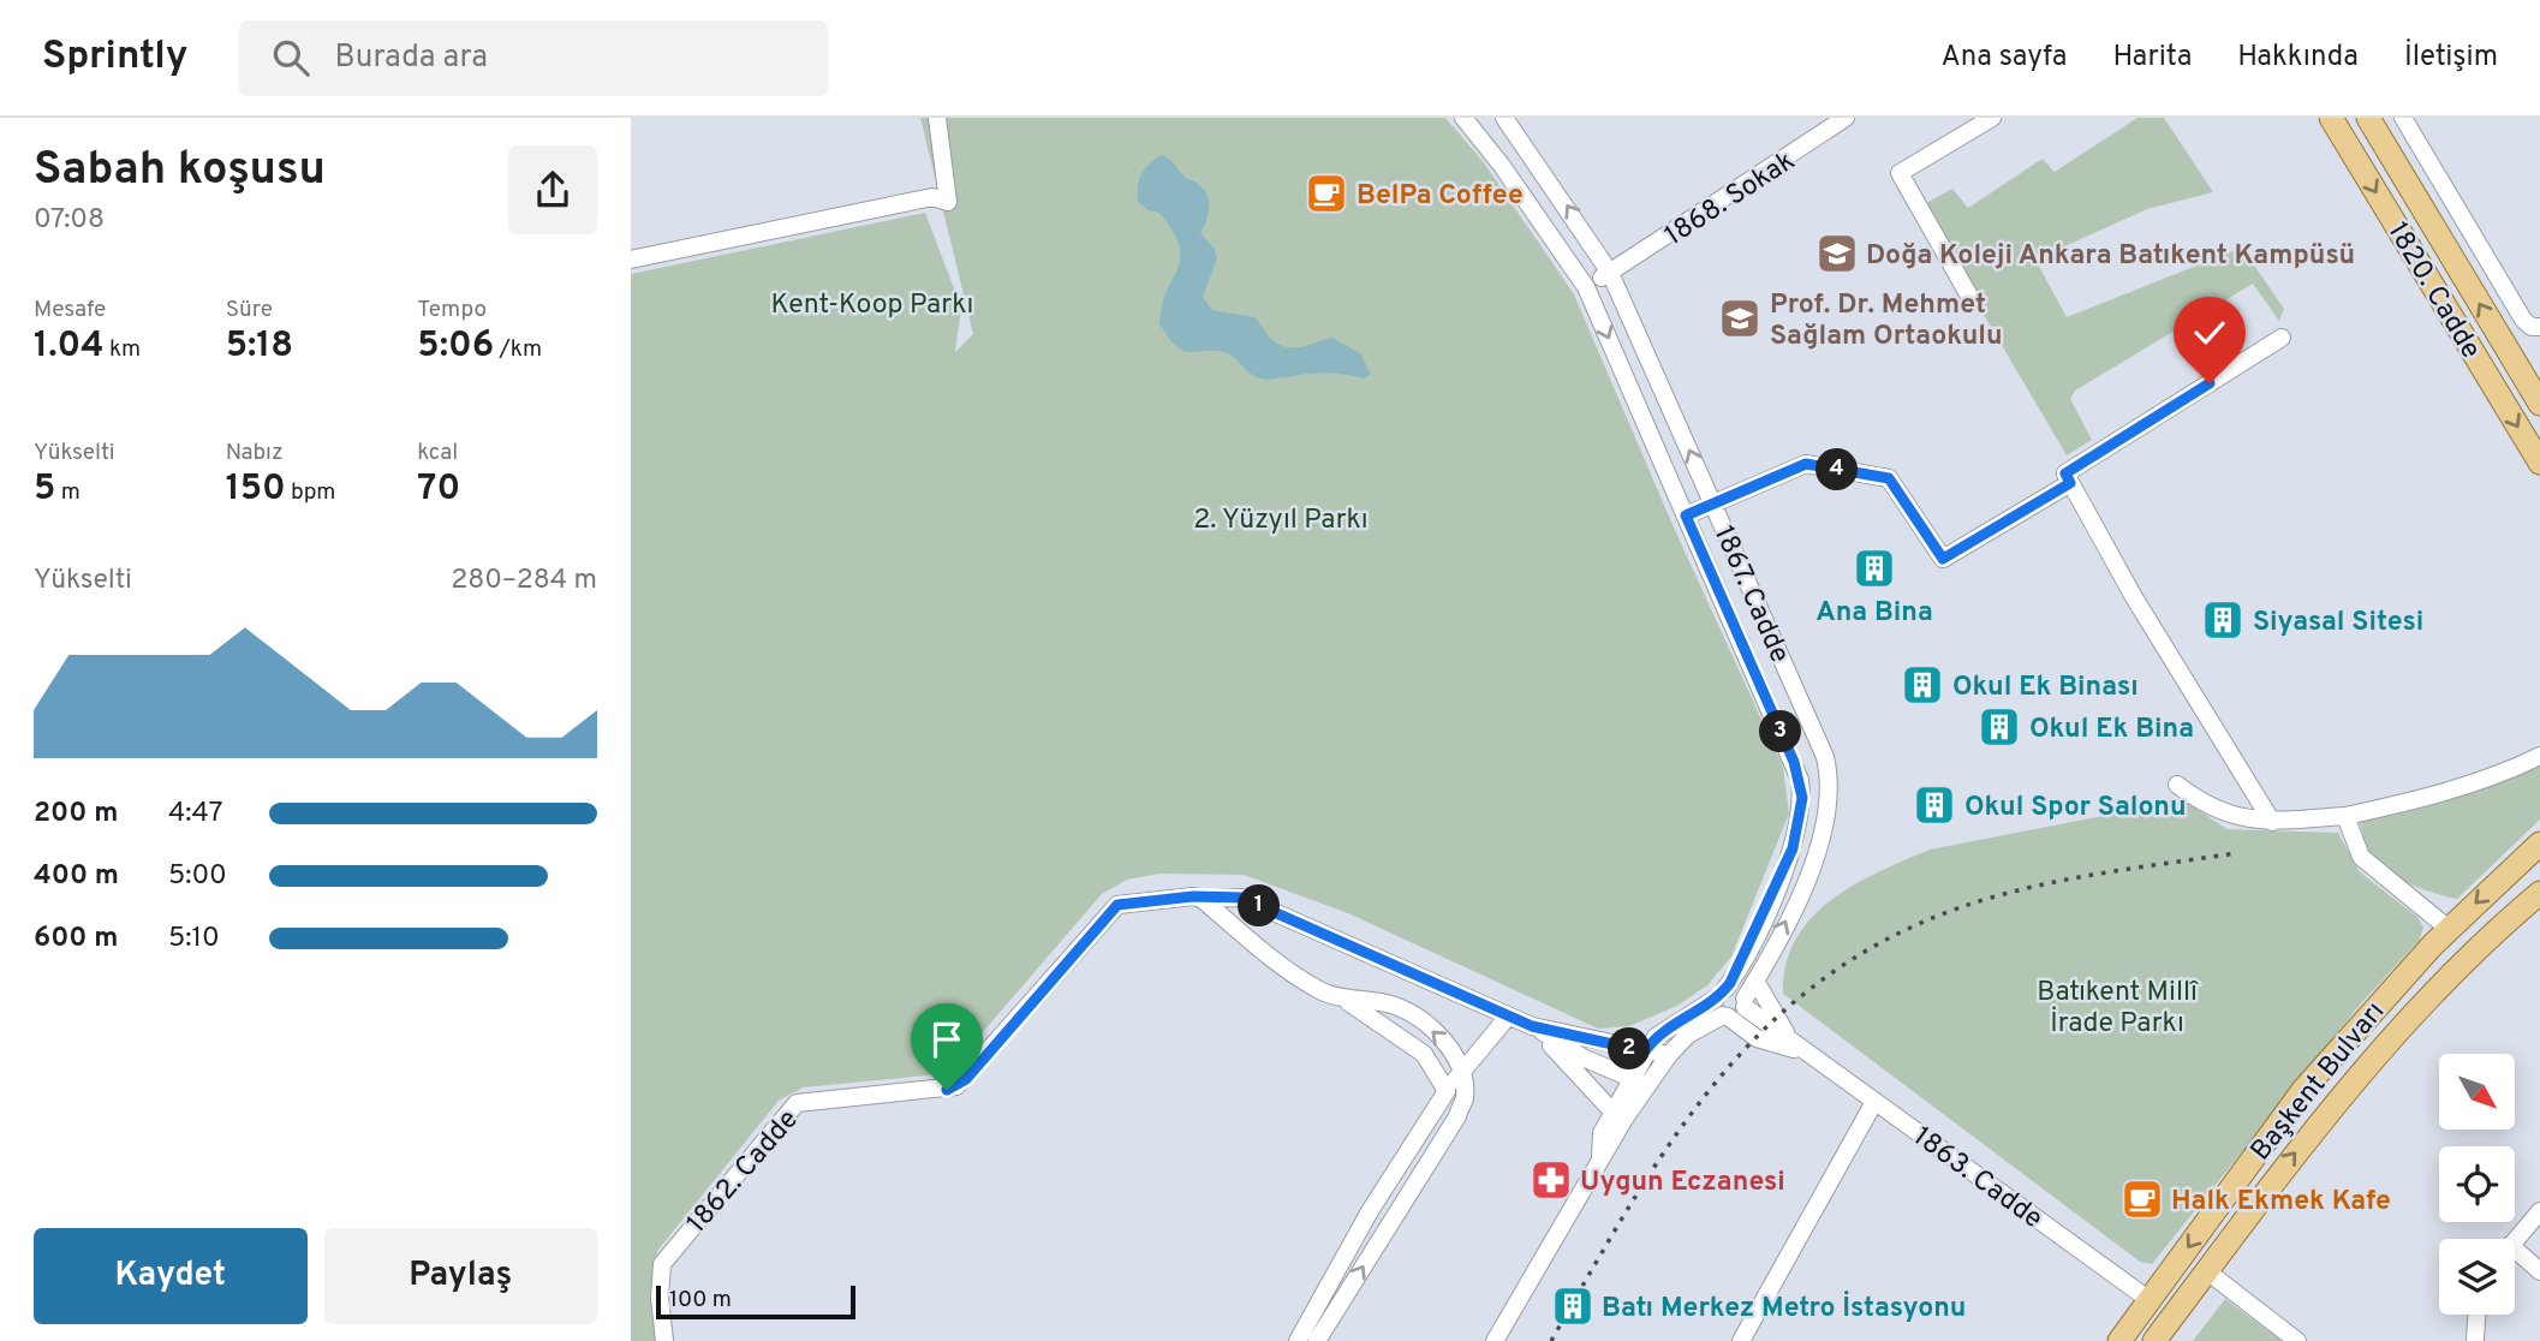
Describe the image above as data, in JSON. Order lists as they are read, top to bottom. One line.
{"streets":{"main road":["1820. Cadde","Başkent Bulvarı"],"street":["1868. Sokak","1867. Cadde","1862. Cadde","1863. Cadde"]},"crossings":[["1868. Sokak","1867. Cadde"],["Başkent Bulvarı","1863. Cadde"]],"parks":["Kent-Koop Parkı","2. Yüzyıl Parkı","Batıkent Millî İrade Parkı"],"places":{"cafe":["BelPa Coffee","Halk Ekmek Kafe"],"school or university":["Doğa Koleji Ankara Batıkent Kampüsü","Prof. Dr. Mehmet Sağlam Ortaokulu"],"building":["Ana Bina","Siyasal Sitesi","Okul Ek Binası","Okul Ek Bina","Okul Spor Salonu","Batı Merkez Metro İstasyonu"],"pharmacy":["Uygun Eczanesi"]},"scale_bar":"100 m","north":"bottom right","page":{"header":"Sprintly","search":"Burada ara","nav":["Ana sayfa","Harita","Hakkında","İletişim"],"heading":["Sabah koşusu","07:08"],"stats":[["Mesafe","1.04 km"],["Süre","5:18"],["Tempo","5:06 /km"],["Yükselti","5 m"],["Nabız","150 bpm"],["kcal","70"]],"pins":["4","3","1","2"],"chart":["Yükselti","280–284 m"],"list":[{"name":"200 m","note":"4:47"},{"name":"400 m","note":"5:00"},{"name":"600 m","note":"5:10"}],"buttons":["Kaydet","Paylaş"],"scale":"100 m"}}
